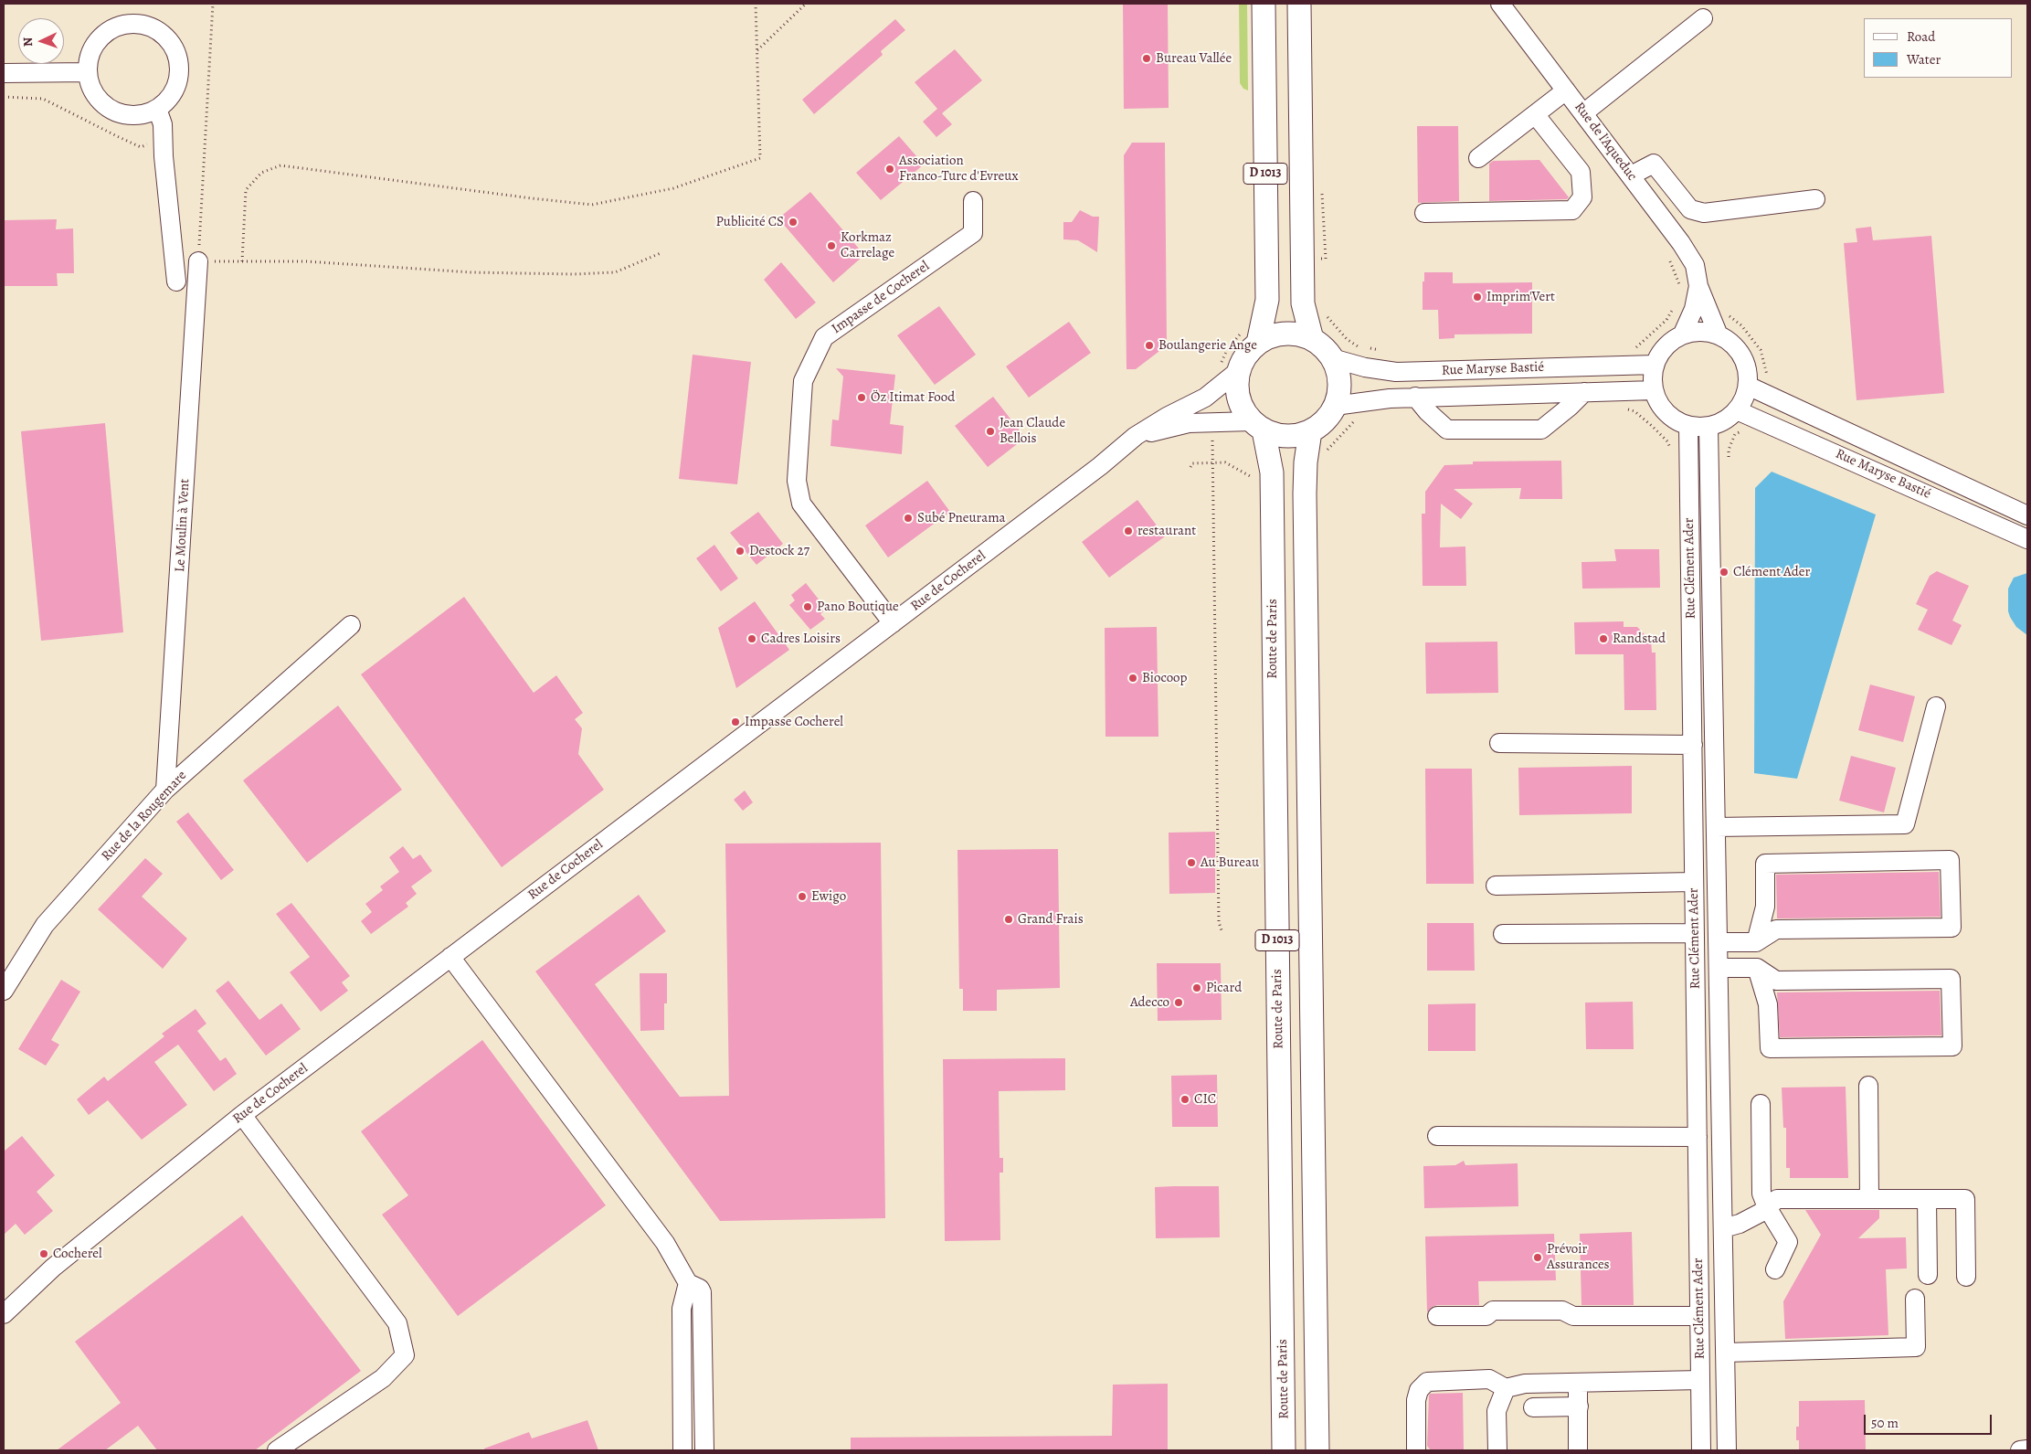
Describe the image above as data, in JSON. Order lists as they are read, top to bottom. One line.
{"streets":{"main road":["D 1013","Route de Paris"],"street":["Rue de l'Aqueduc","Impasse de Cocherel","Rue Maryse Bastié","Le Moulin à Vent","Rue Clément Ader","Rue de Cocherel","Rue de la Rougemare"]},"crossings":[["Rue de l'Aqueduc","Rue Maryse Bastié"],["Rue de l'Aqueduc","Rue Clément Ader"],["D 1013","Rue Maryse Bastié"],["D 1013","Rue de Cocherel"],["D 1013","Route de Paris"],["Impasse de Cocherel","Rue de Cocherel"],["Rue Maryse Bastié","Rue Clément Ader"],["Rue Maryse Bastié","Rue de Cocherel"],["Rue Maryse Bastié","Route de Paris"],["Le Moulin à Vent","Rue de la Rougemare"],["Rue de Cocherel","Route de Paris"]],"places":["Bureau Vallée","Association Franco-Turc d'Evreux","Publicité CS","Korkmaz Carrelage","Imprim'Vert","Boulangerie Ange","Öz Itimat Food","Jean Claude Bellois","Subé Pneurama","restaurant","Destock 27","Clément Ader","Pano Boutique","Cadres Loisirs","Randstad","Biocoop","Impasse Cocherel","Au Bureau","Ewigo","Grand Frais","Picard","Adecco","CIC","Cocherel","Prévoir Assurances"],"legend":["Road","Water"],"scale_bar":"50 m","north":"left"}
